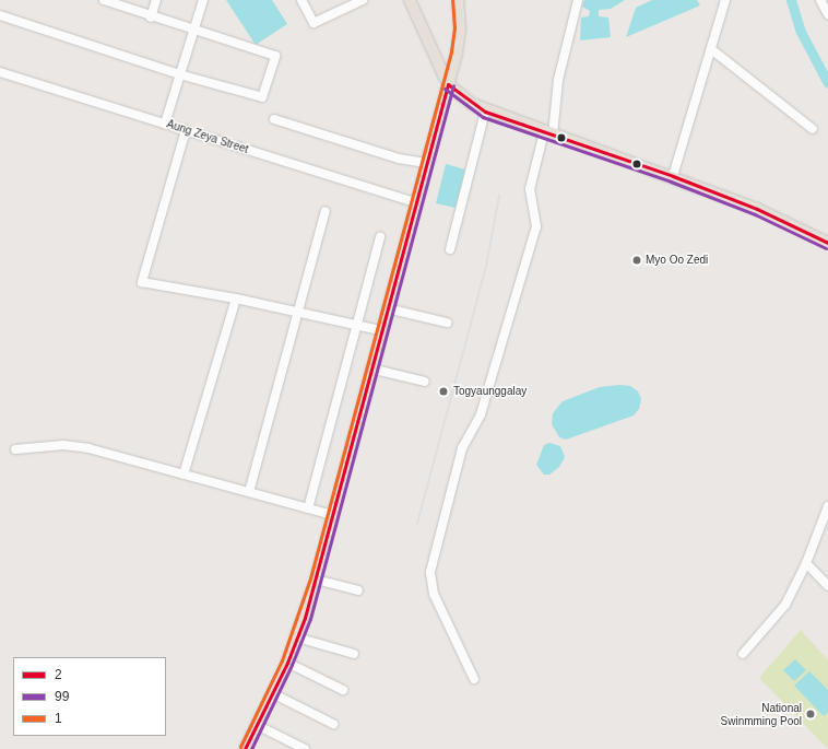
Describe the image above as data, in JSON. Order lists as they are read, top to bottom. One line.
{"streets":{"street":["Aung Zeya Street"]},"places":["Myo Oo Zedi","Togyaunggalay","National Swinmming Pool"],"lines":["transit line 1","transit line 2","transit line 99"],"legend":["2","99","1"]}
